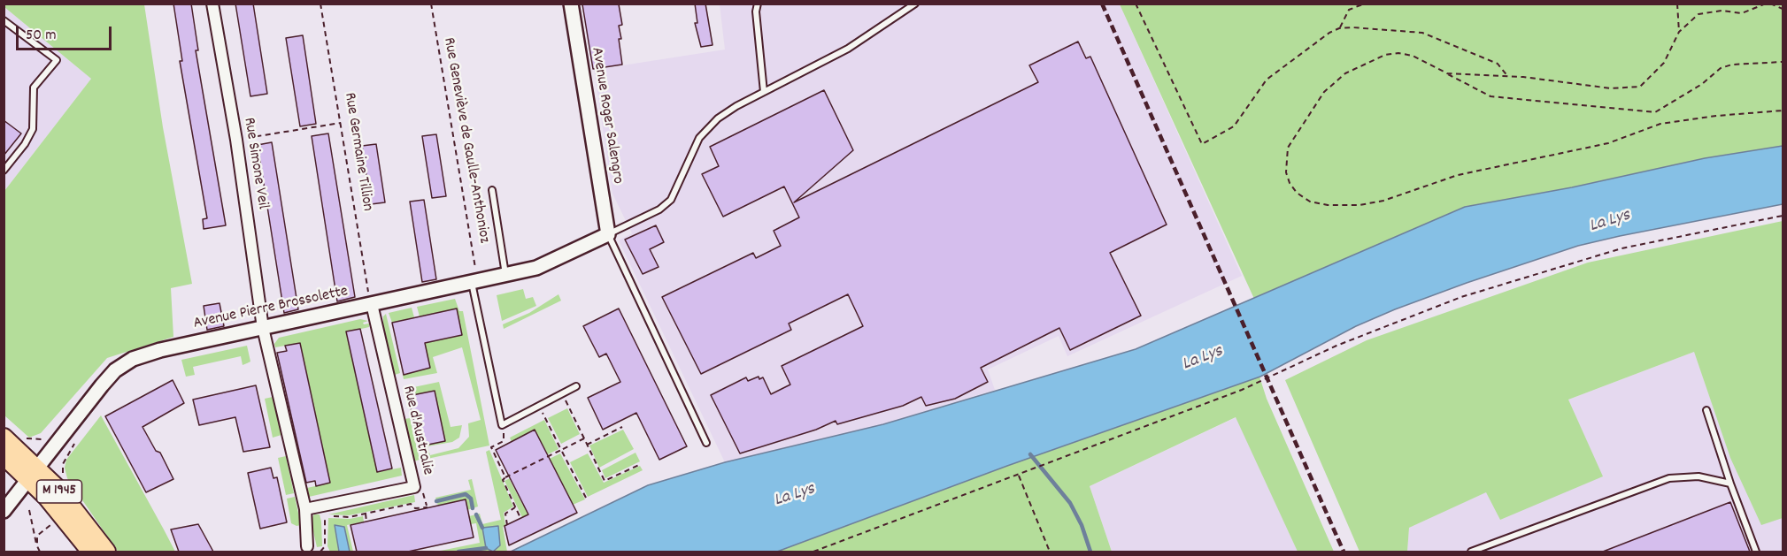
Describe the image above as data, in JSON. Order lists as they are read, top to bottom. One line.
{"streets":{"main road":["M 1945"],"street":["Avenue Roger Salengro","Rue Simone Veil","Avenue Pierre Brossolette","Rue d'Australie"],"path":["Rue Geneviève de Gaulle-Anthonioz","Rue Germaine Tillion"]},"crossings":[["Avenue Roger Salengro","Avenue Pierre Brossolette"],["Rue Geneviève de Gaulle-Anthonioz","Avenue Pierre Brossolette"],["Rue Germaine Tillion","Avenue Pierre Brossolette"],["Rue Germaine Tillion","Rue d'Australie"],["Rue Simone Veil","Avenue Pierre Brossolette"],["Avenue Pierre Brossolette","Rue d'Australie"],["Avenue Pierre Brossolette","M 1945"]],"water":["La Lys"],"scale_bar":"50 m"}
